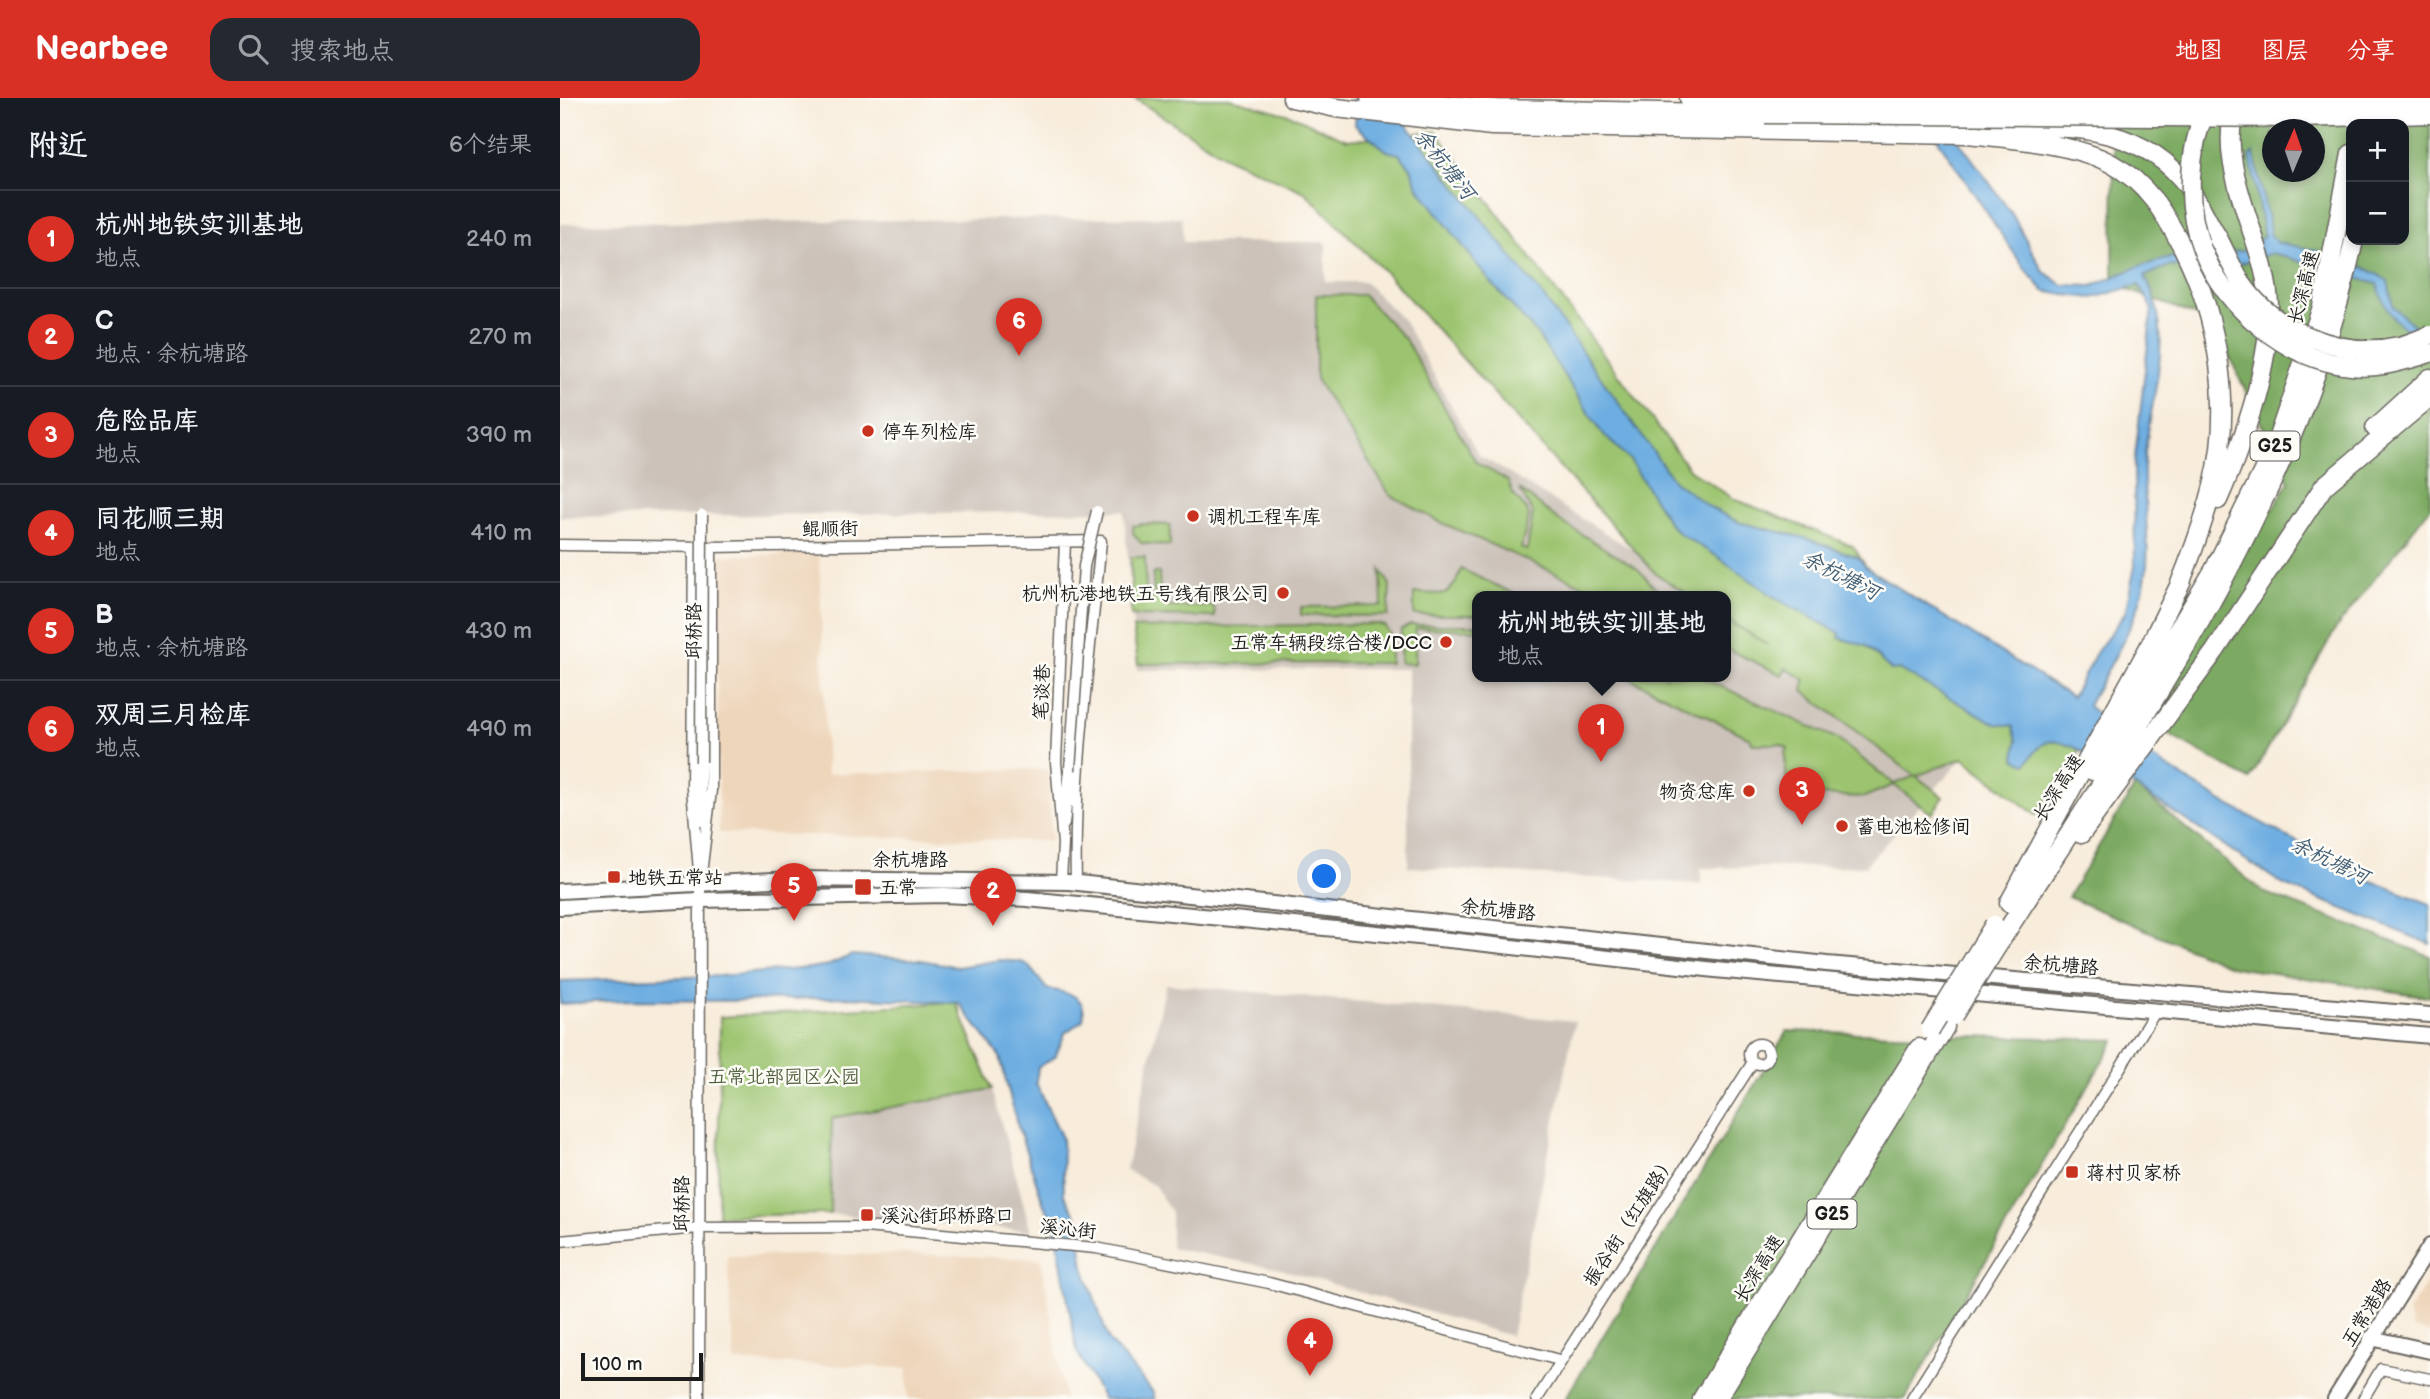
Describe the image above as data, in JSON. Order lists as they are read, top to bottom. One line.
{"streets":{"highway":["长深高速","G25"],"main road":["余杭塘路","五常港路"],"street":["鲲顺街","邱桥路","笔谈巷","振谷街（红旗路）","溪沁街"]},"crossings":[["鲲顺街","邱桥路"],["鲲顺街","笔谈巷"],["邱桥路","余杭塘路"],["邱桥路","溪沁街"],["笔谈巷","余杭塘路"],["振谷街（红旗路）","溪沁街"]],"water":["余杭塘河"],"parks":["五常北部园区公园"],"places":{"other":["停车列检库","调机工程车库","杭州杭港地铁五号线有限公司","五常车辆段综合楼/DCC","物资总库","蓄电池检修间"],"transit":["地铁五常站","五常","蒋村贝家桥","溪沁街邱桥路口"]},"scale_bar":"100 m","north":"top","page":{"header":"Nearbee","search":"搜索地点","nav":["地图","图层","分享"],"heading":["附近","6个结果"],"map_buttons":["+","−"],"list":[{"mark":"1","name":"杭州地铁实训基地","note":"地点","value":"240 m"},{"mark":"2","name":"C","note":"地点 · 余杭塘路","value":"270 m"},{"mark":"3","name":"危险品库","note":"地点","value":"390 m"},{"mark":"4","name":"同花顺三期","note":"地点","value":"410 m"},{"mark":"5","name":"B","note":"地点 · 余杭塘路","value":"430 m"},{"mark":"6","name":"双周三月检库","note":"地点","value":"490 m"}],"pins":["6","1","3","5","2","4"],"popup":["杭州地铁实训基地","地点"],"scale":"100 m"}}
